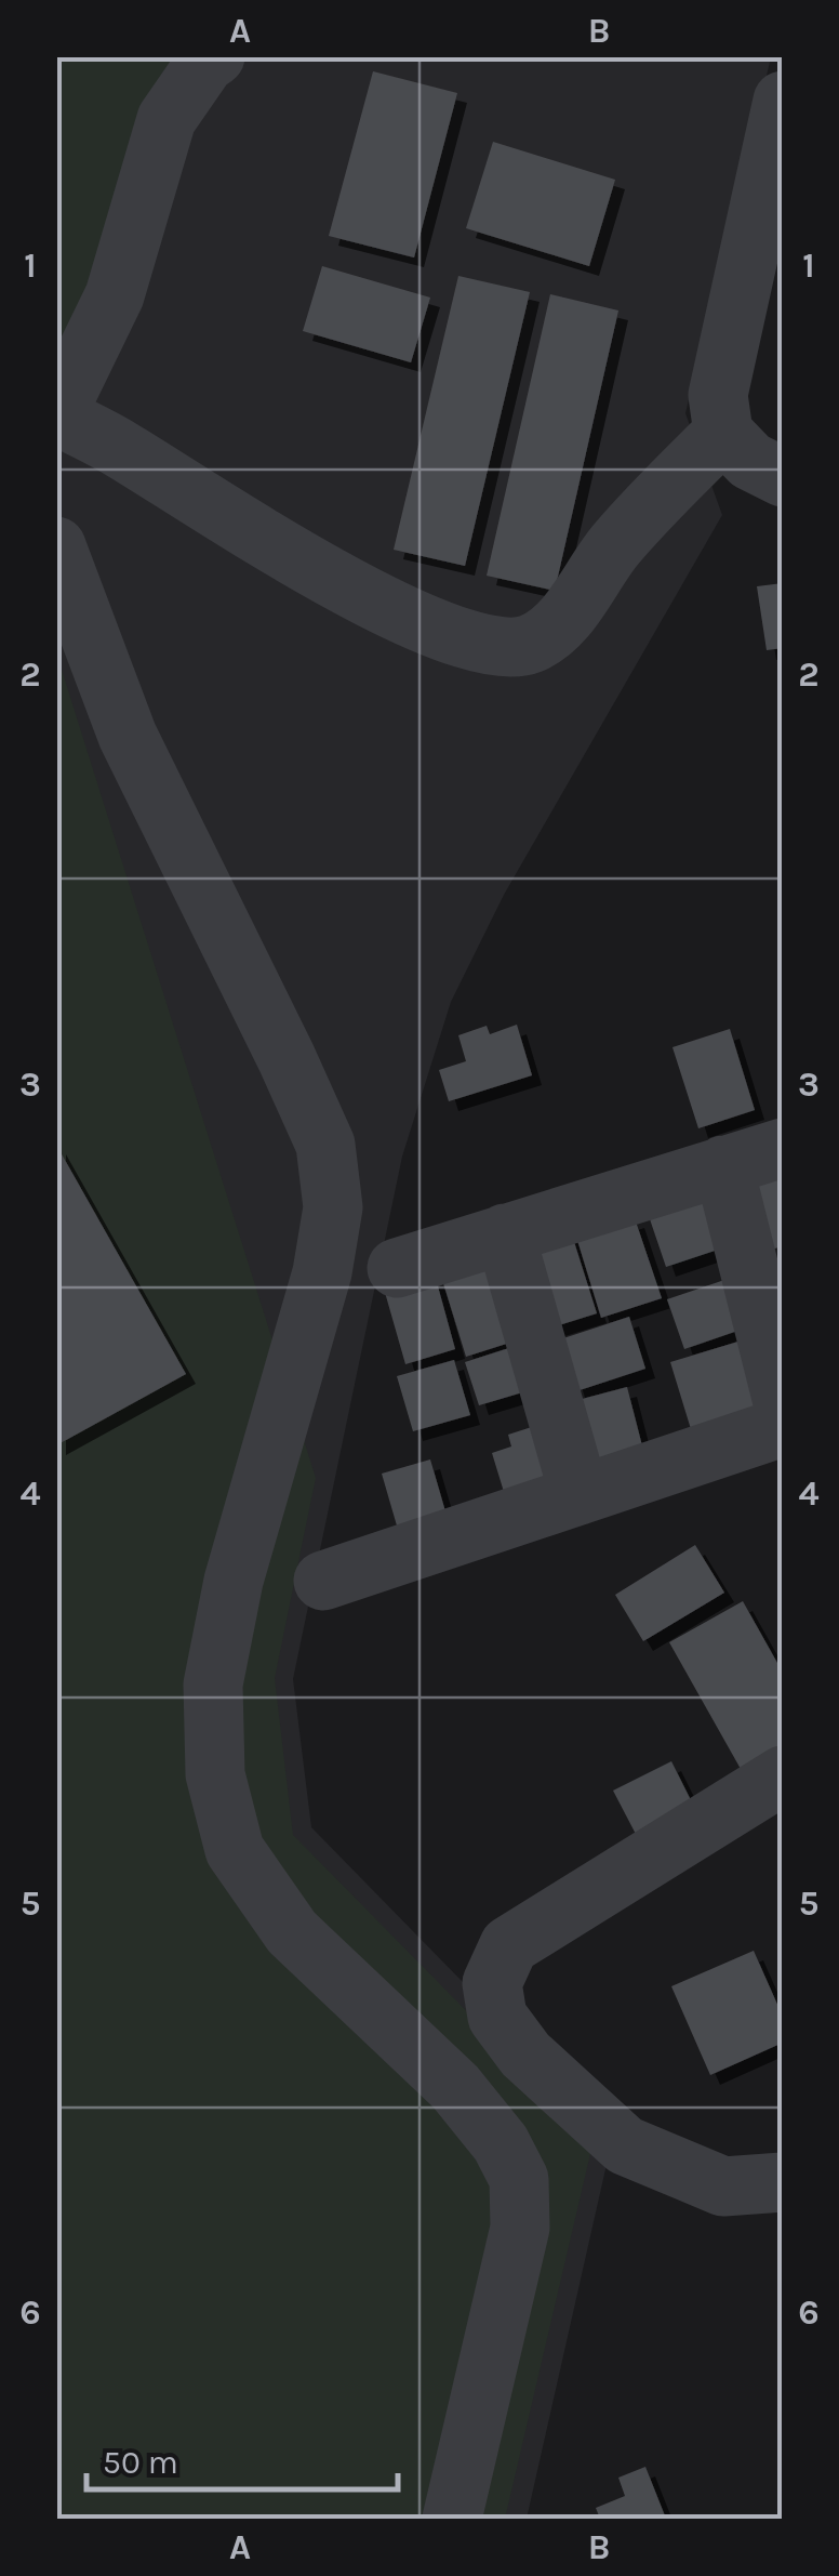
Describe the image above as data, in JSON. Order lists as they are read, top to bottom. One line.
{"scale_bar":"50 m","grid":{"columns":["A","B"],"rows":["1","2","3","4","5","6"]}}
